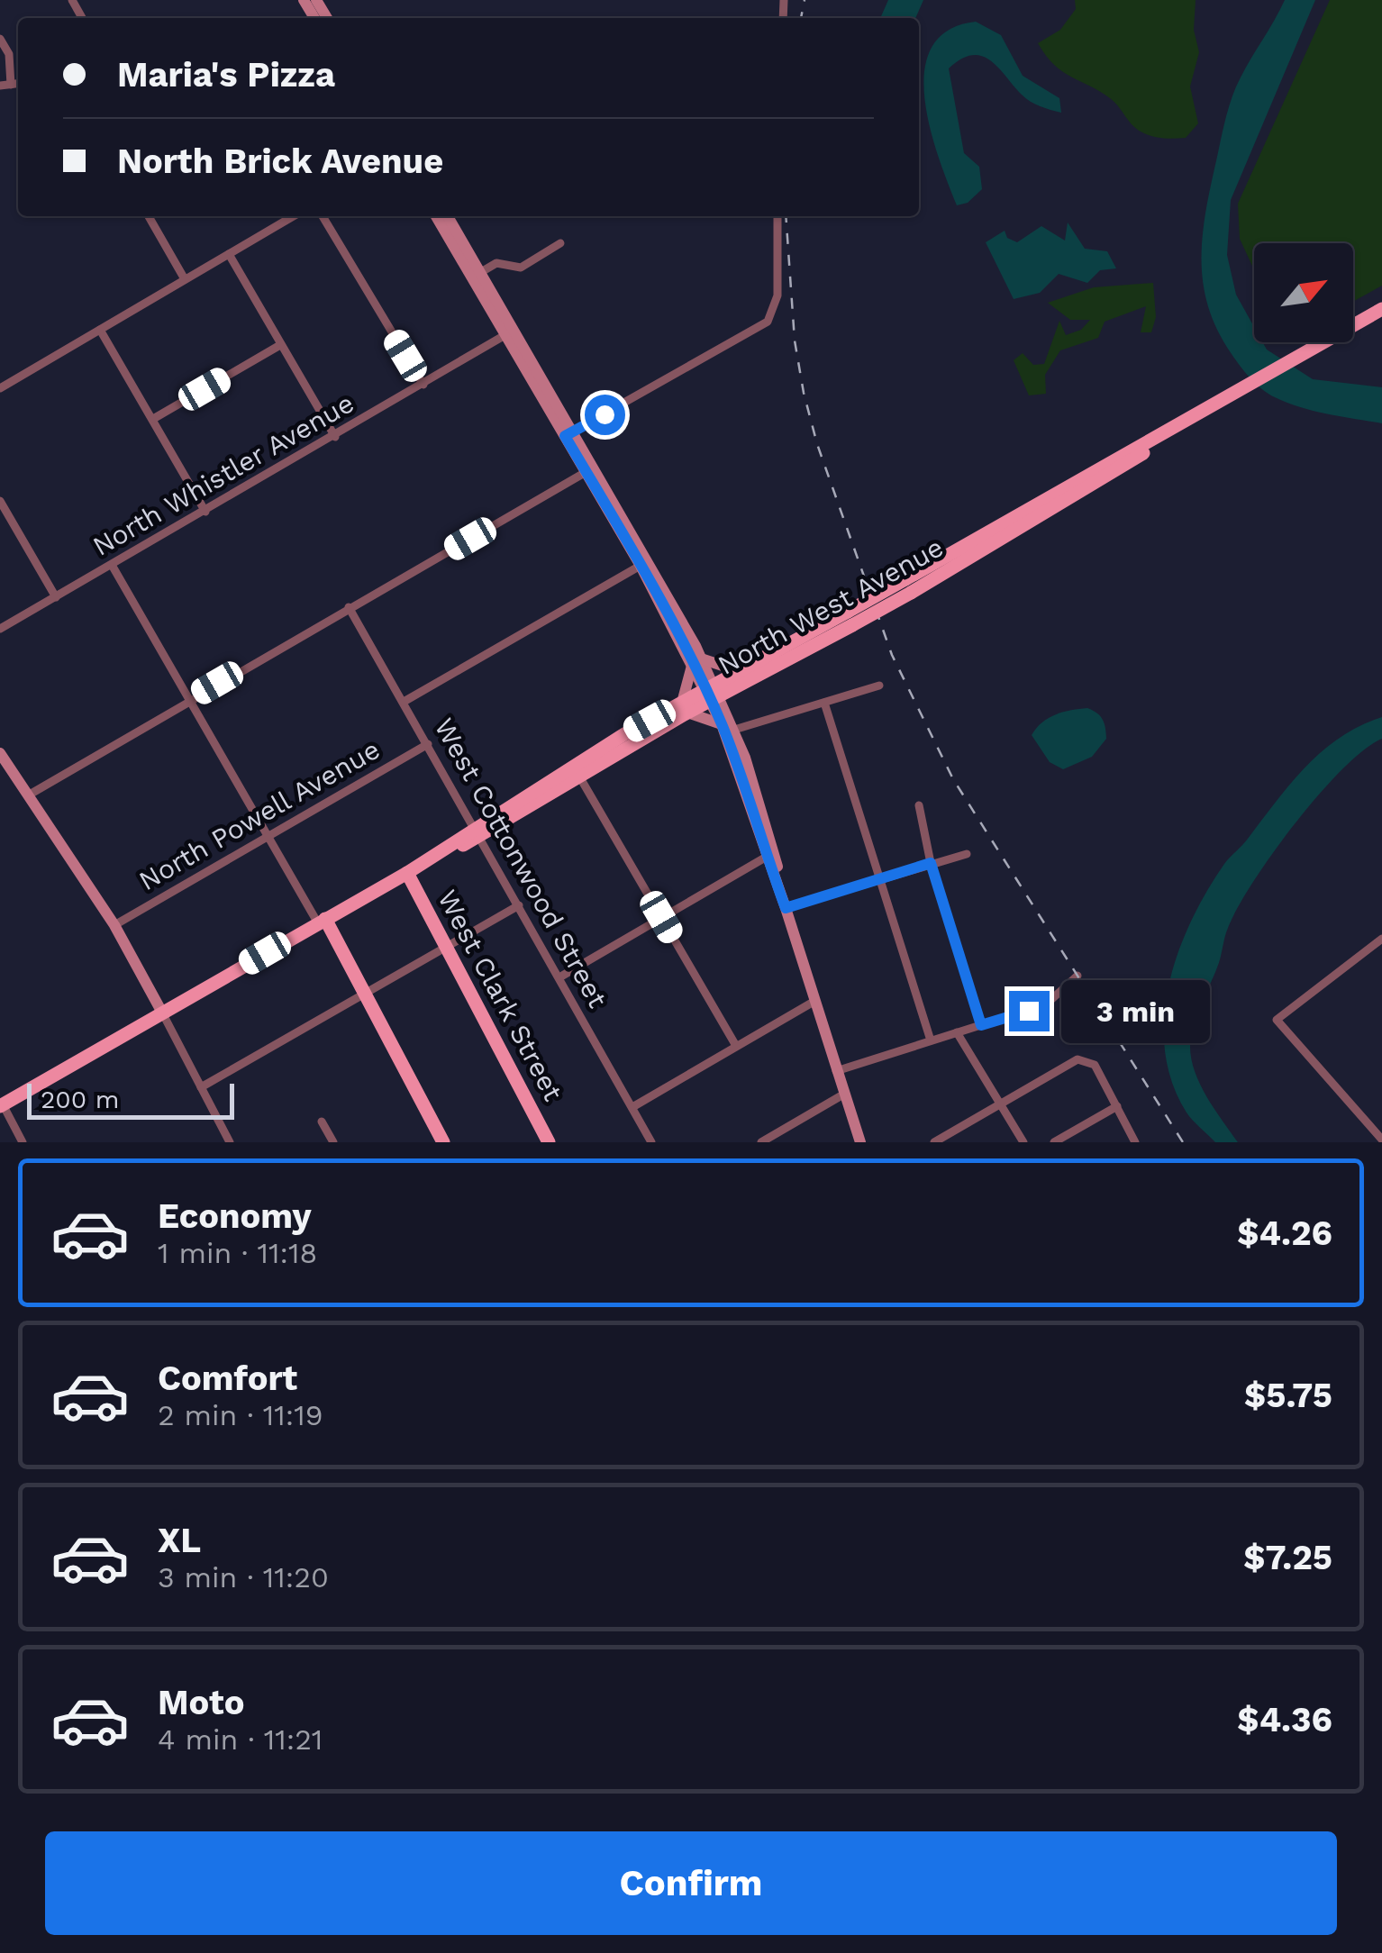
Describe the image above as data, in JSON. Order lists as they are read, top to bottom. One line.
{"streets":{"main road":["North West Avenue","West Clark Street"],"street":["North Whistler Avenue","North Powell Avenue","West Cottonwood Street"]},"crossings":[["North West Avenue","West Cottonwood Street"],["North West Avenue","West Clark Street"],["North Powell Avenue","West Cottonwood Street"]],"scale_bar":"200 m","north":"top right","page":{"banner":["Maria's Pizza","North Brick Avenue"],"bubble":"3 min","scale":"200 m","list":[{"name":"Economy","note":"1 min · 11:18","value":"$4.26"},{"name":"Comfort","note":"2 min · 11:19","value":"$5.75"},{"name":"XL","note":"3 min · 11:20","value":"$7.25"},{"name":"Moto","note":"4 min · 11:21","value":"$4.36"}],"buttons":"Confirm"}}
